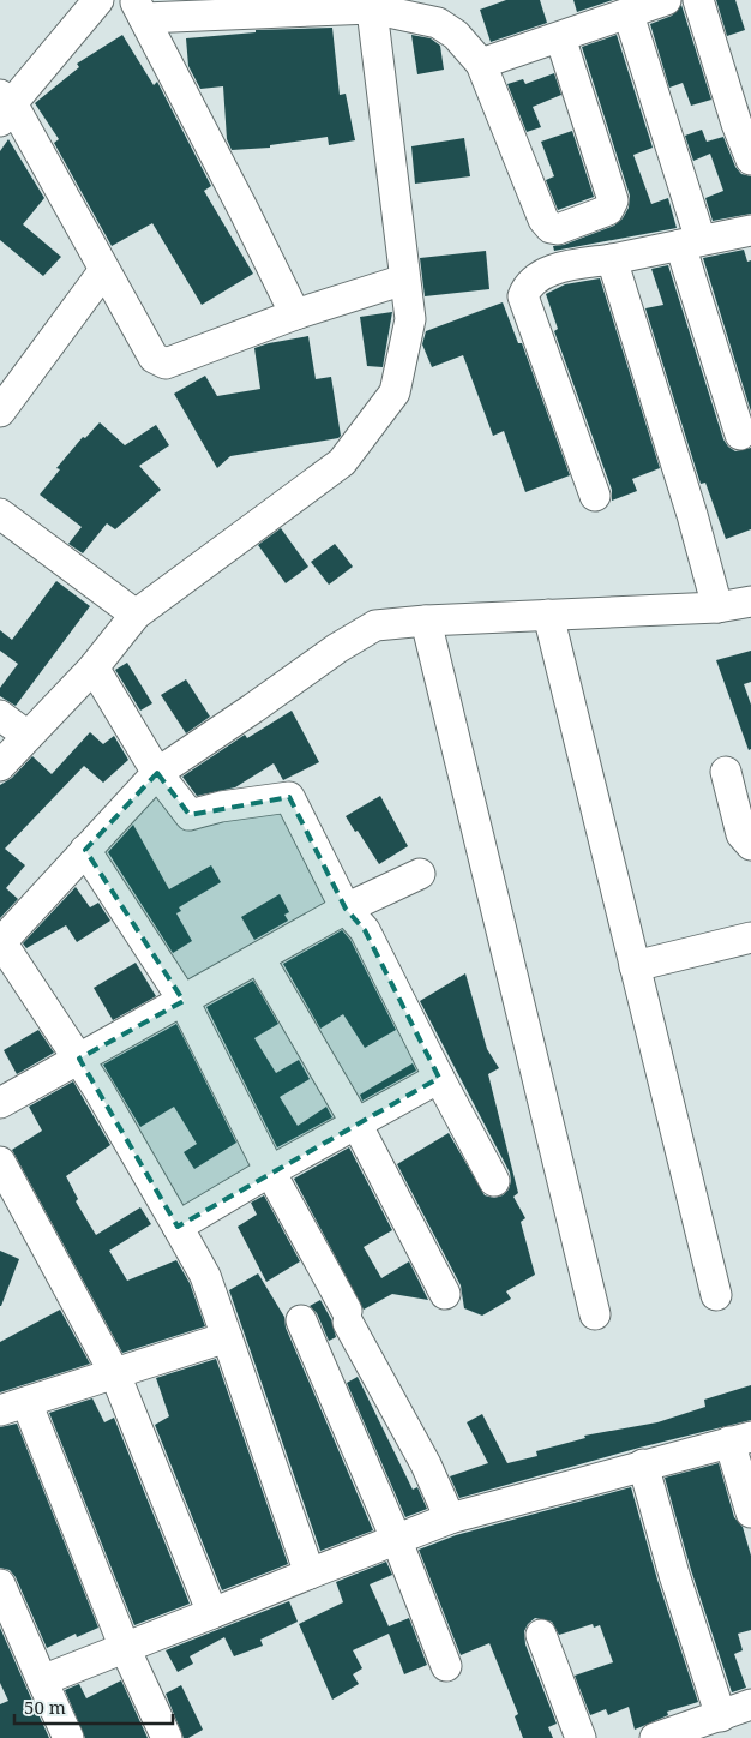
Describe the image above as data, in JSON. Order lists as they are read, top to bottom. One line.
{"scale_bar":"50 m"}
